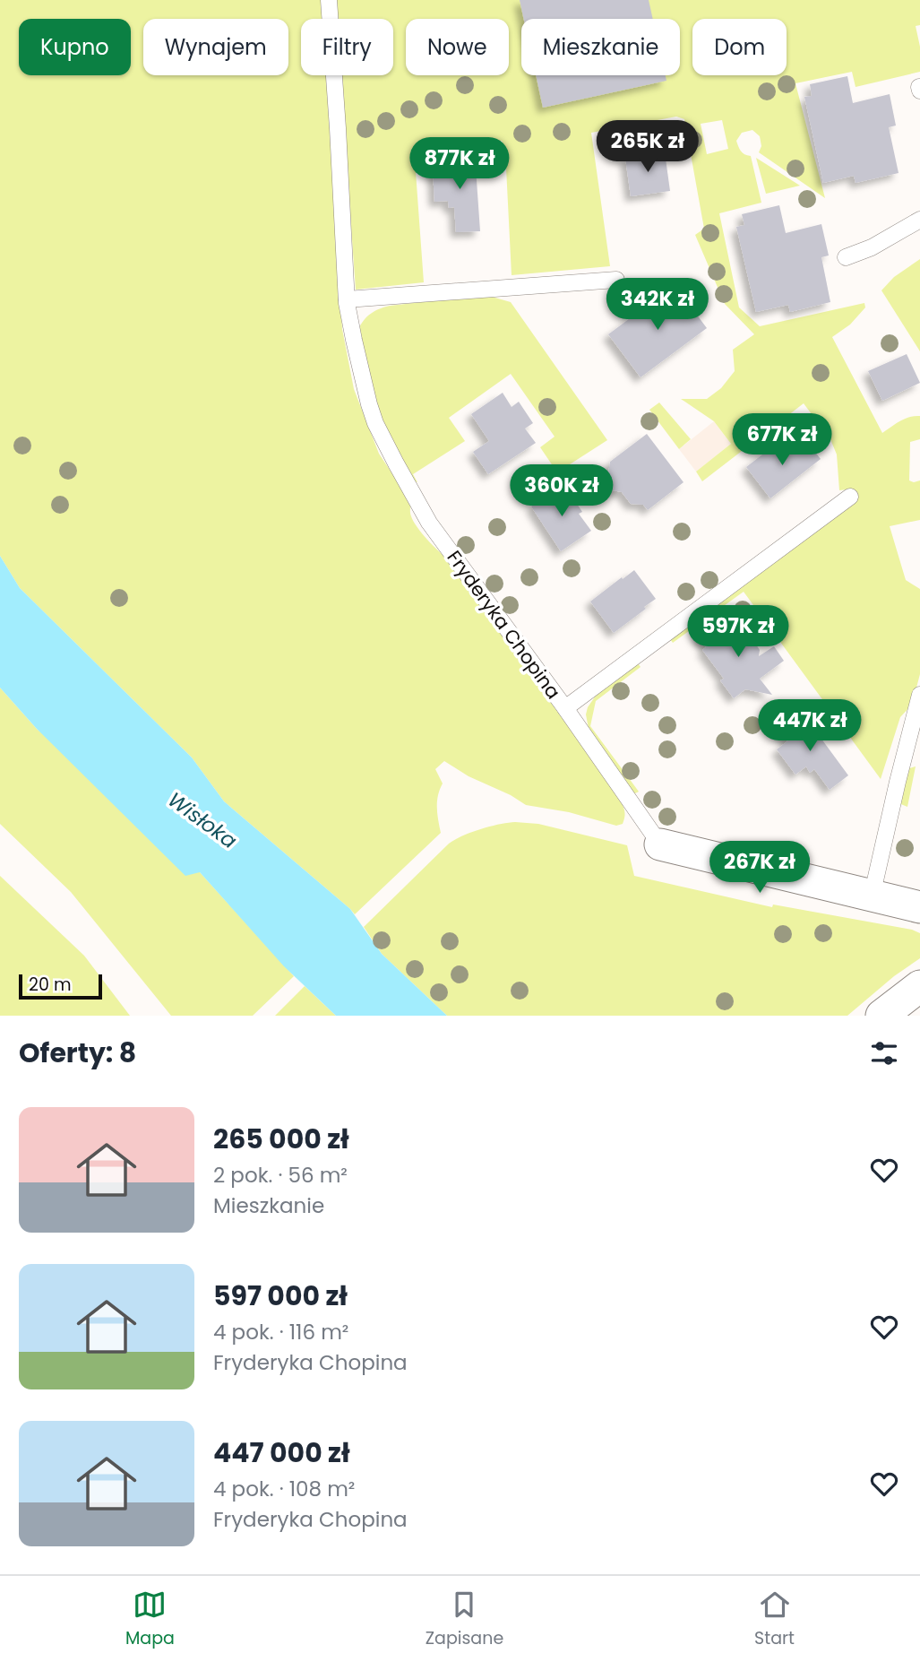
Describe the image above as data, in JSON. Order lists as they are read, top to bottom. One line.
{"streets":{"street":["Fryderyka Chopina"]},"water":["Wisłoka"],"scale_bar":"20 m","page":{"chip":["Kupno","Wynajem","Filtry","Nowe","Mieszkanie","Dom"],"price":["265K zł","877K zł","342K zł","677K zł","360K zł","597K zł","447K zł","267K zł"],"scale":"20 m","heading":"Oferty: 8","list":[{"name":"265 000 zł","note":"2 pok. · 56 m² · Mieszkanie"},{"name":"597 000 zł","note":"4 pok. · 116 m² · Fryderyka Chopina"},{"name":"447 000 zł","note":"4 pok. · 108 m² · Fryderyka Chopina"}],"tabs":["Mapa","Zapisane","Start"]}}
